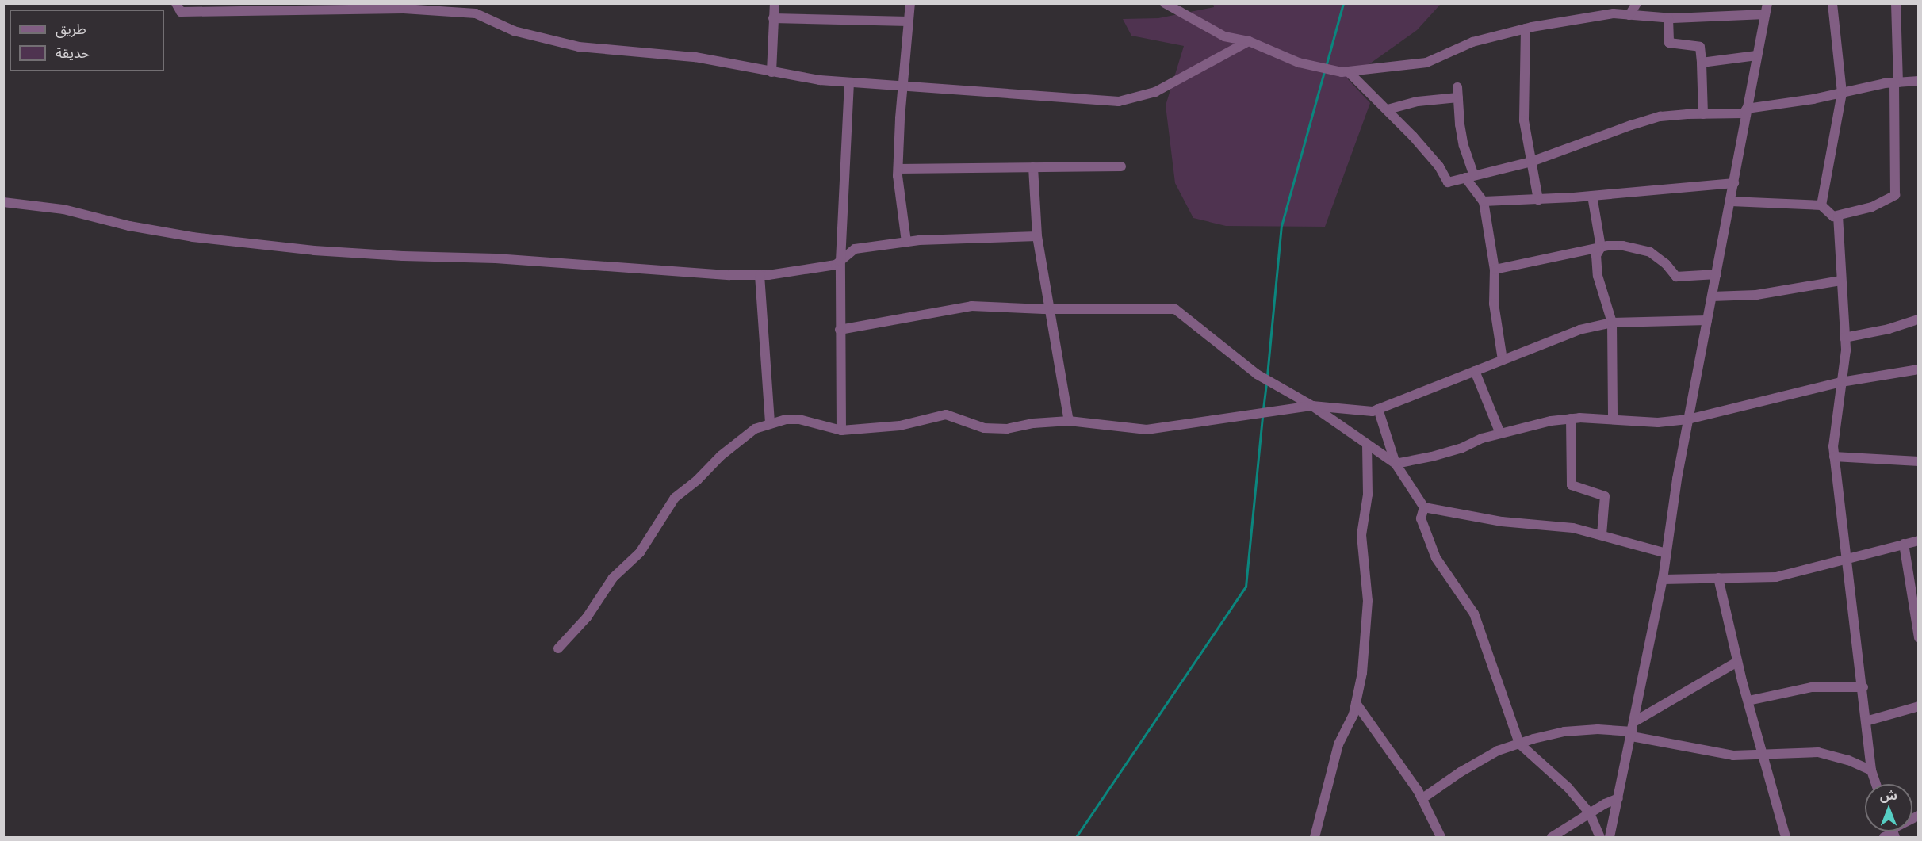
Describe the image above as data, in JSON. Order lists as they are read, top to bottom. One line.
{"legend":["طريق","حديقة"],"north":"top"}
